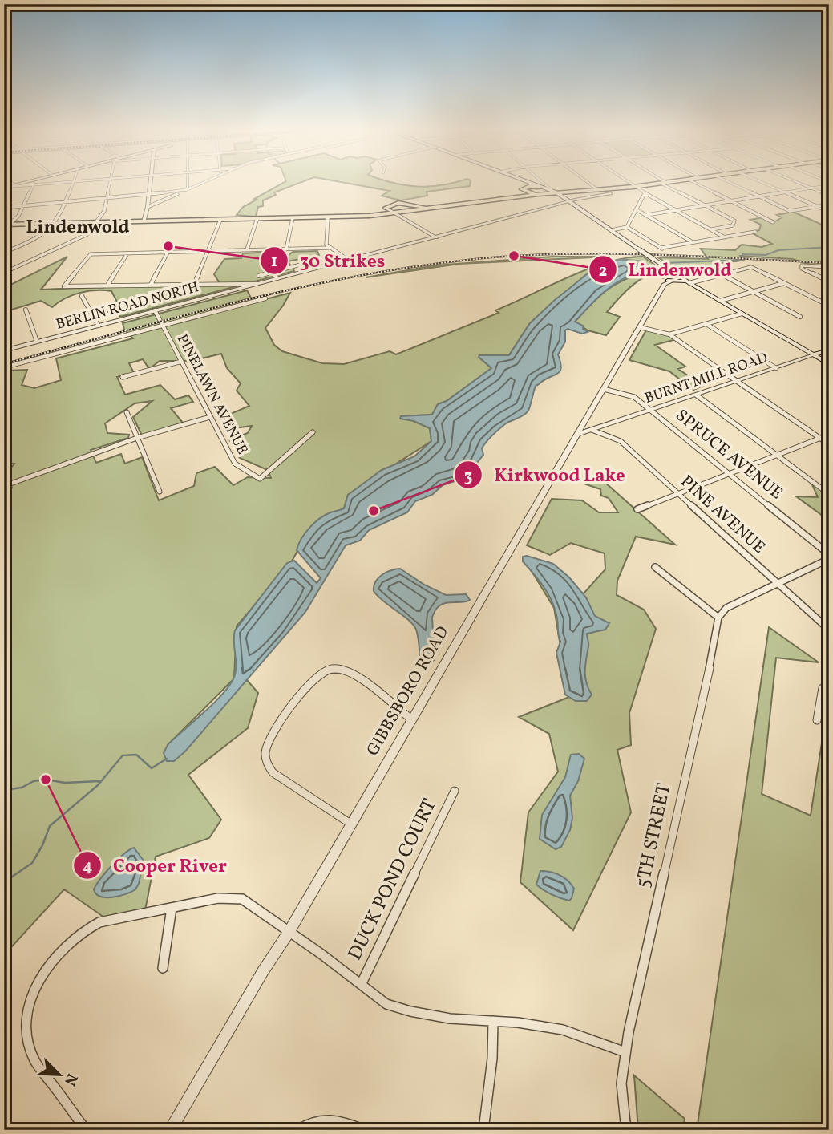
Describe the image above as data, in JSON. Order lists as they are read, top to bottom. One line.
{"streets":{"main road":["BURNT MILL ROAD"],"street":["BERLIN ROAD NORTH","PINELAWN AVENUE","SPRUCE AVENUE","PINE AVENUE","GIBBSBORO ROAD","5TH STREET","DUCK POND COURT"]},"crossings":[["BERLIN ROAD NORTH","PINELAWN AVENUE"],["BURNT MILL ROAD","SPRUCE AVENUE"],["BURNT MILL ROAD","PINE AVENUE"],["BURNT MILL ROAD","GIBBSBORO ROAD"],["SPRUCE AVENUE","GIBBSBORO ROAD"]],"districts":["Lindenwold"],"places":["30 Strikes","Lindenwold","Kirkwood Lake","Cooper River"],"north":"bottom right"}
